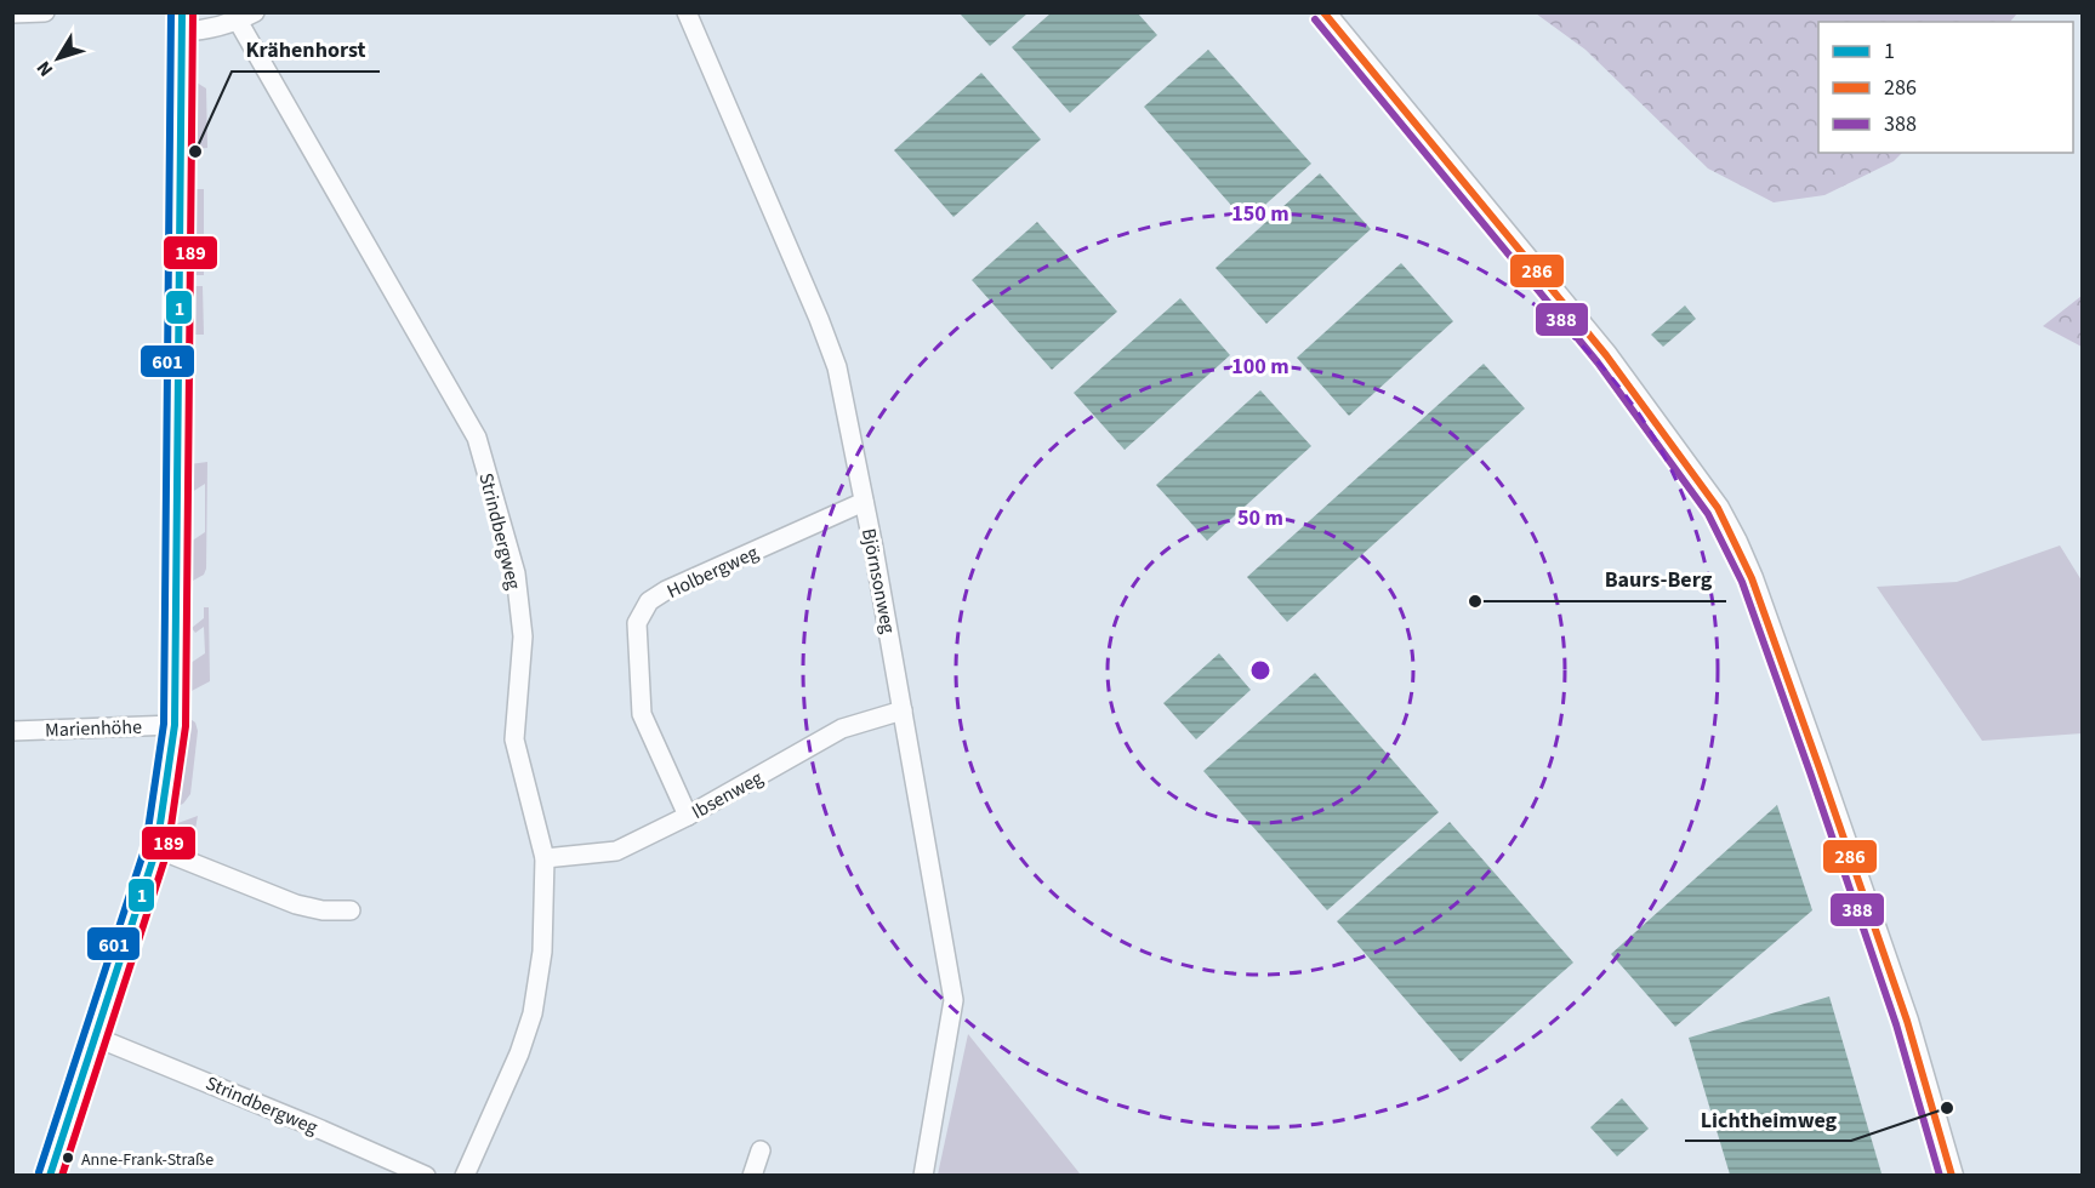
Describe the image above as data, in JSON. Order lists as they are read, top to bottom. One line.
{"streets":{"street":["Strindbergweg","Holbergweg","Björnsonweg","Marienhöhe","Ibsenweg"]},"crossings":[["Strindbergweg","Ibsenweg"],["Holbergweg","Björnsonweg"],["Holbergweg","Ibsenweg"],["Björnsonweg","Ibsenweg"]],"places":["Krähenhorst","Baurs-Berg","Lichtheimweg","Anne-Frank-Straße"],"lines":["transit line 1","transit line 286","transit line 189","transit line 601","transit line 388"],"legend":["1","286","388"],"north":"bottom left","rings":["150 m","100 m","50 m"]}
